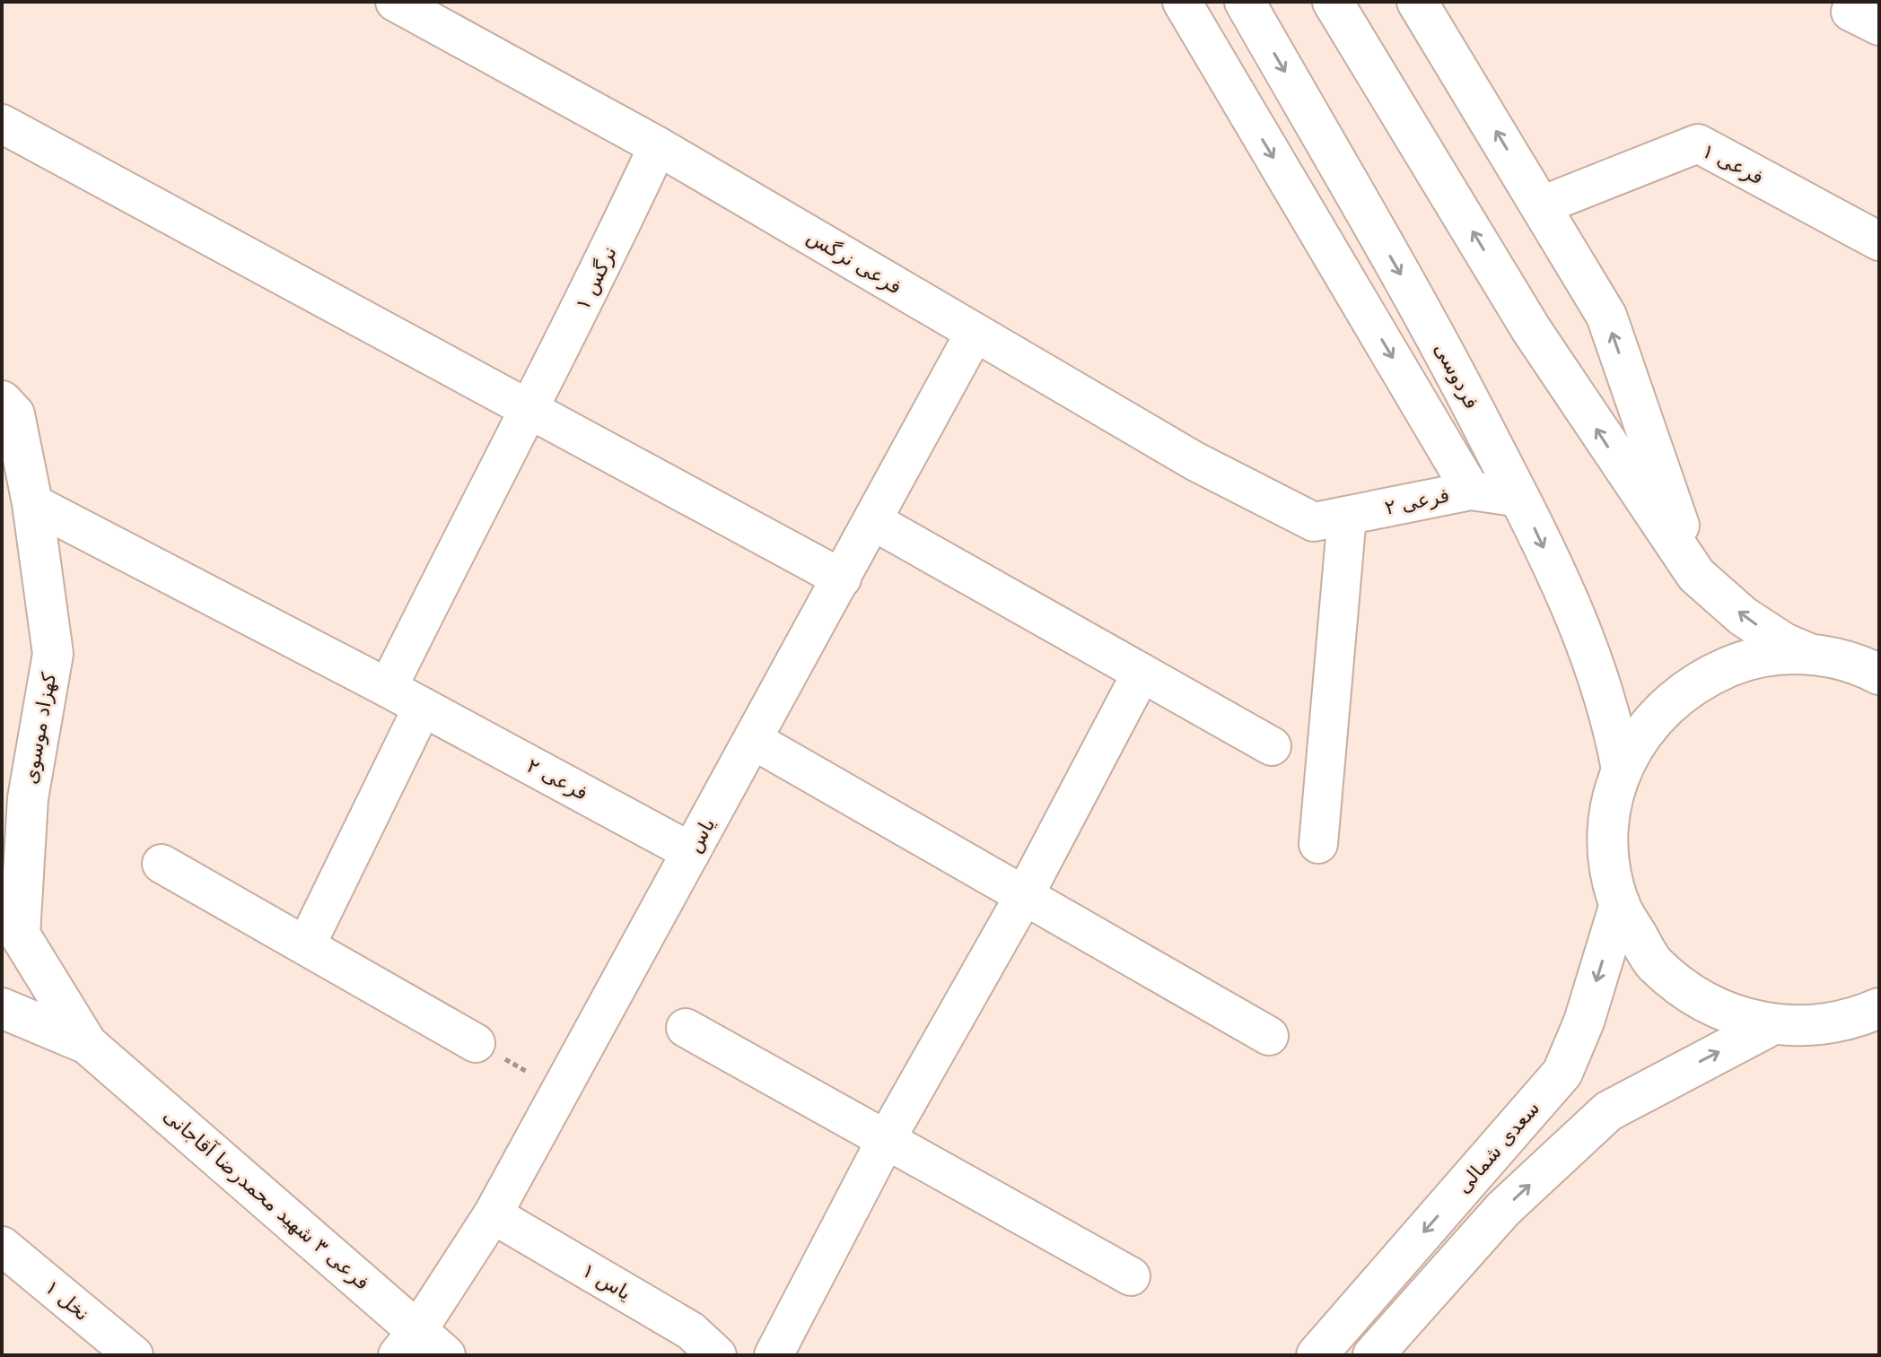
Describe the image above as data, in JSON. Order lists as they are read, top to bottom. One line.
{"streets":{"street":["فرعی ۱","فرعی نرگس","نرگس ۱","فردوسی","فرعی ۲","کهزاد موسوی","یاس","سعدی شمالی","فرعی ۳ شهید محمدرضا آقاجانی","یاس ۱","نخل ۱"]},"crossings":[["فرعی نرگس","نرگس ۱"],["فرعی نرگس","فرعی ۲"],["فرعی نرگس","یاس"],["نرگس ۱","فرعی ۲"],["فردوسی","فرعی ۲"],["فرعی ۲","کهزاد موسوی"],["فرعی ۲","یاس"],["کهزاد موسوی","فرعی ۳ شهید محمدرضا آقاجانی"],["یاس","فرعی ۳ شهید محمدرضا آقاجانی"],["یاس","یاس ۱"]]}
